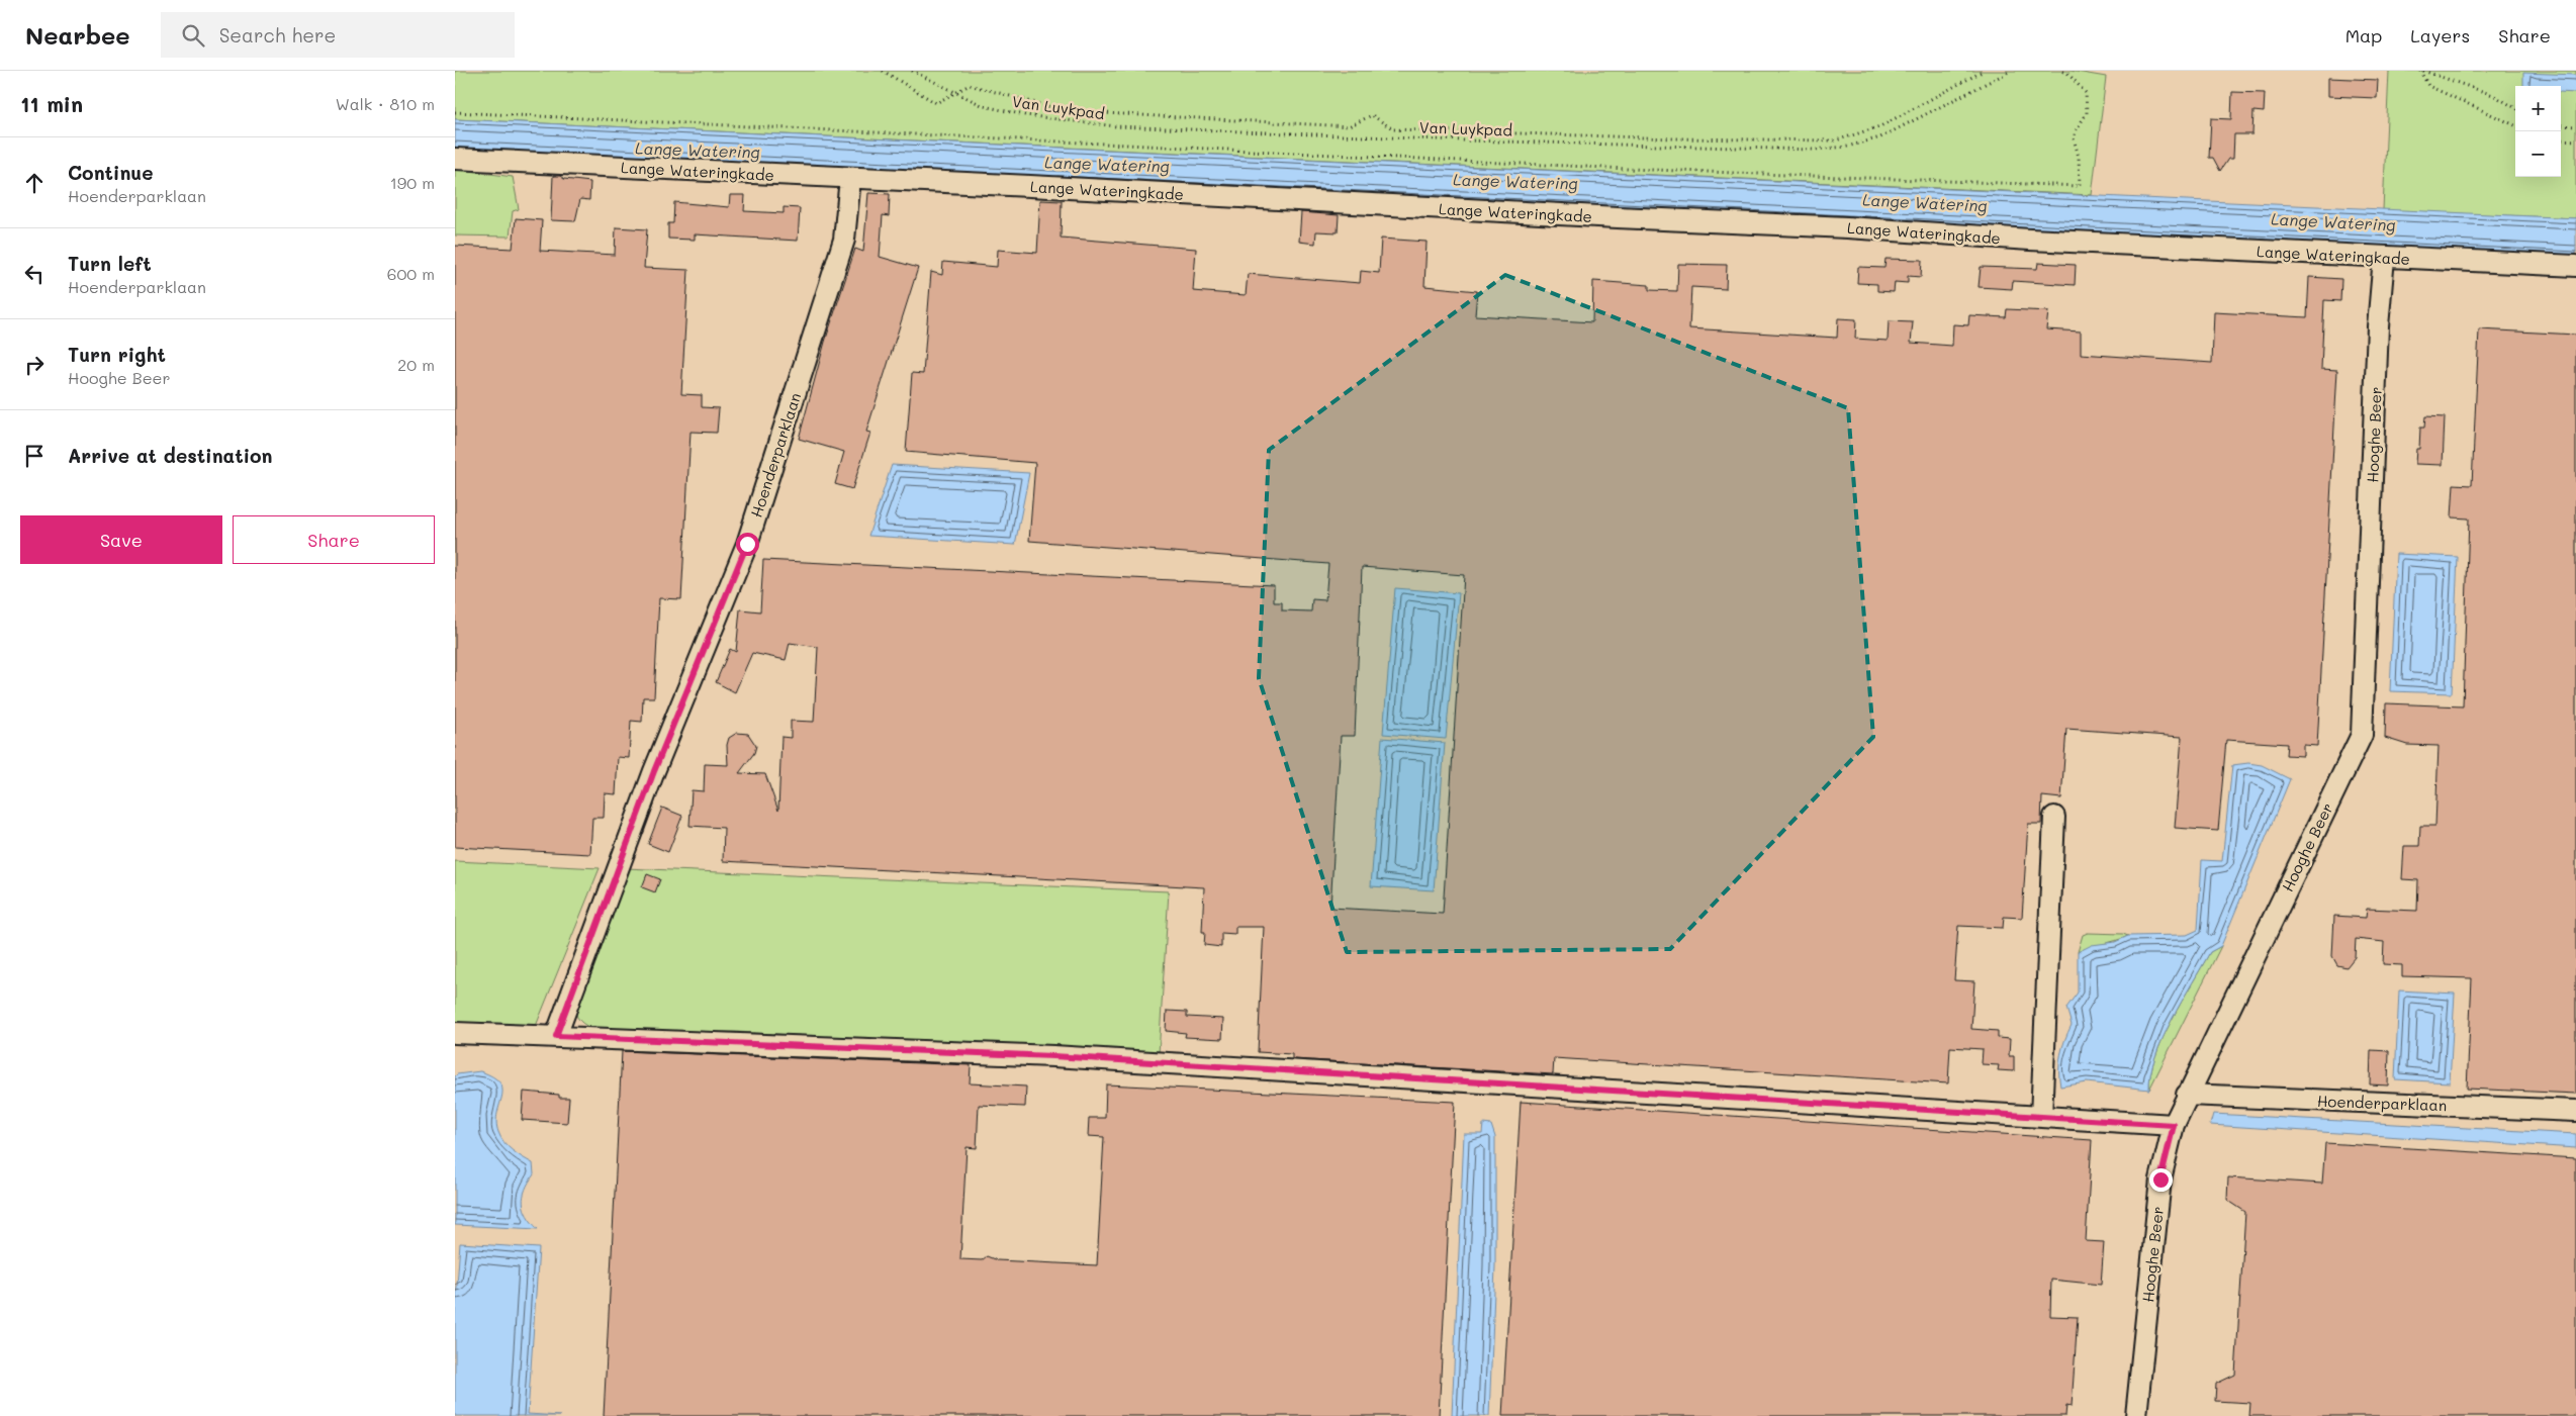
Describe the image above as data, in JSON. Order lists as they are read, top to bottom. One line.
{"streets":{"street":["Lange Wateringkade","Hooghe Beer","Hoenderparklaan"],"path":["Van Luykpad"]},"crossings":[["Lange Wateringkade","Hooghe Beer"],["Lange Wateringkade","Hoenderparklaan"],["Hooghe Beer","Hoenderparklaan"]],"water":["Lange Watering"],"page":{"header":"Nearbee","search":"Search here","nav":["Map","Layers","Share"],"heading":["11 min","Walk · 810 m"],"map_buttons":["+","−"],"list":[["Continue","Hoenderparklaan","190 m"],["Turn left","Hoenderparklaan","600 m"],["Turn right","Hooghe Beer","20 m"],"Arrive at destination"],"buttons":["Save","Share"]}}
